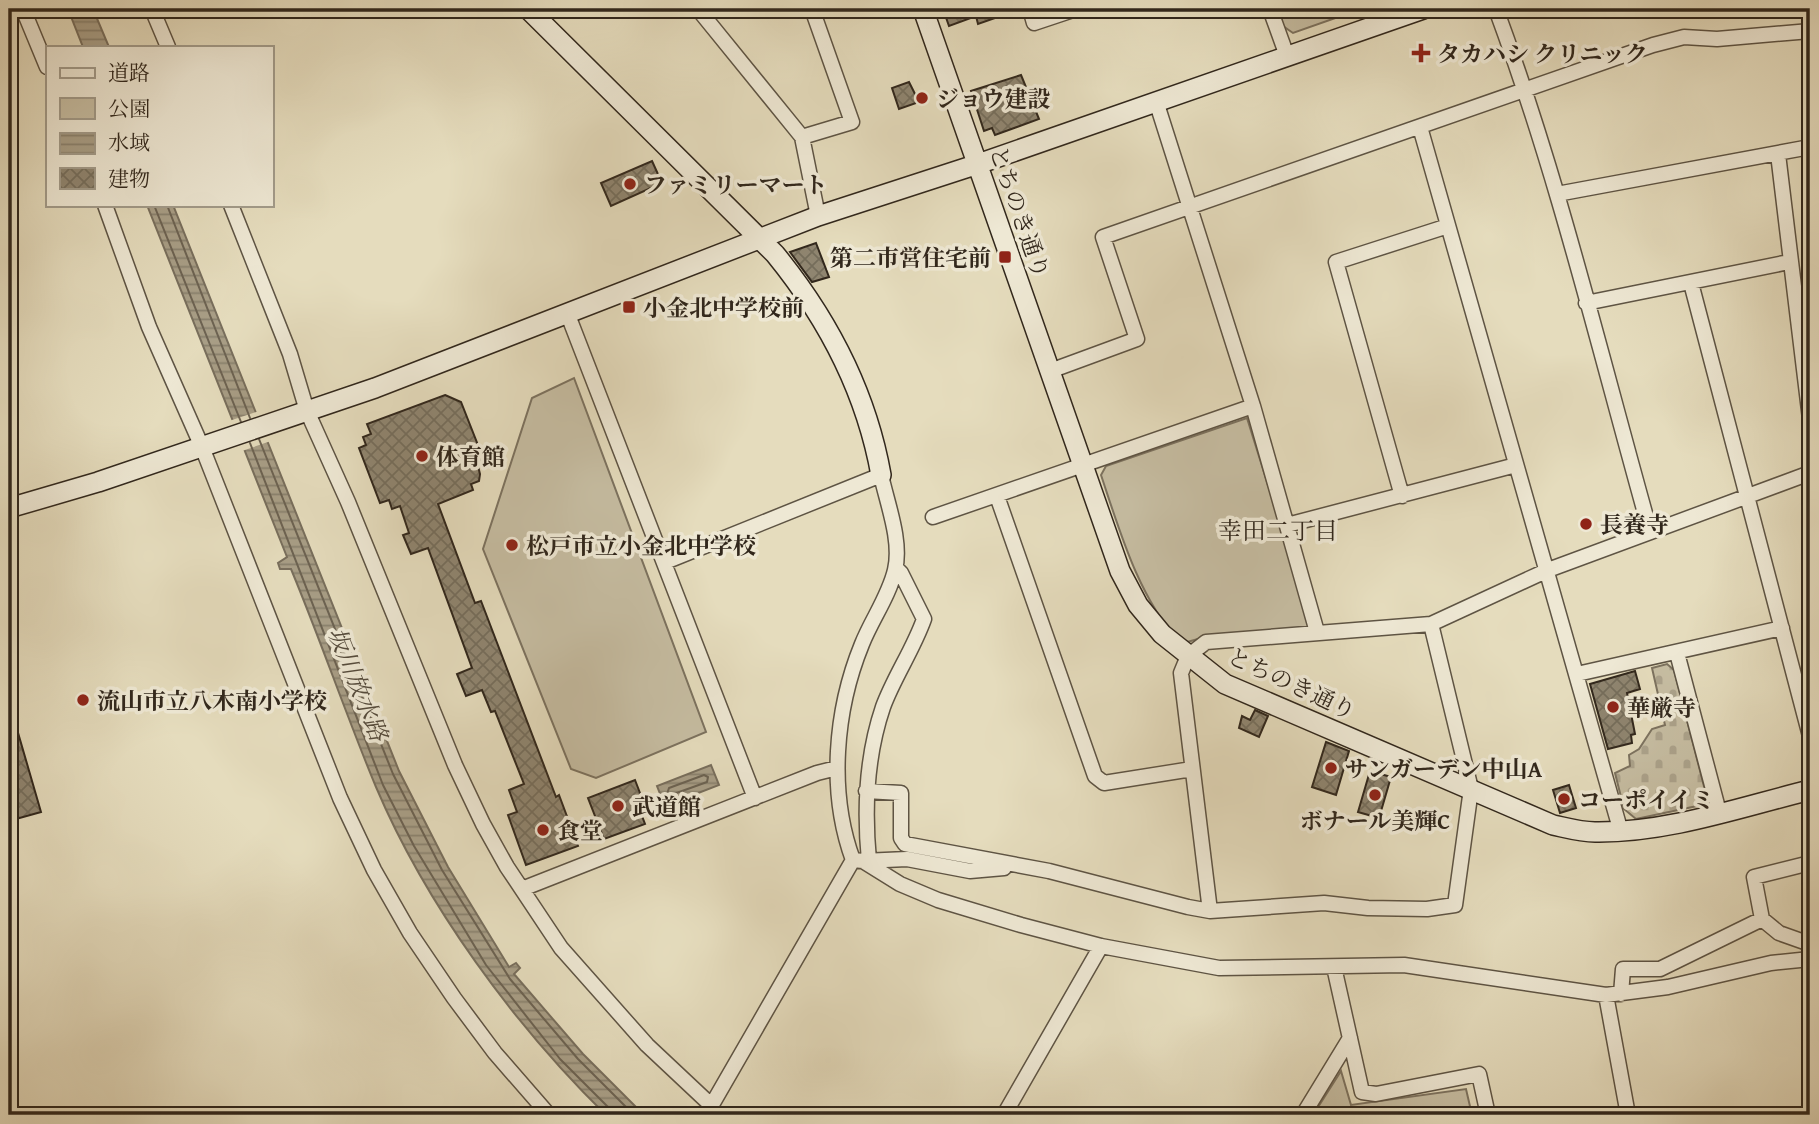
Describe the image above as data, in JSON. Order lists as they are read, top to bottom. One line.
{"streets":{"street":["とちのき通り"]},"districts":["幸田二丁目"],"water":["坂川放水路"],"places":{"health":["タカハシ クリニック"],"other":["ジョウ建設","ファミリーマート","体育館","長養寺","松戸市立小金北中学校","流山市立八木南小学校","華厳寺","サンガーデン中山A","ボナール美輝C","コーポイイミ","武道館","食堂"],"transit":["第二市営住宅前","小金北中学校前"]},"legend":["道路","公園","水域","建物"]}
